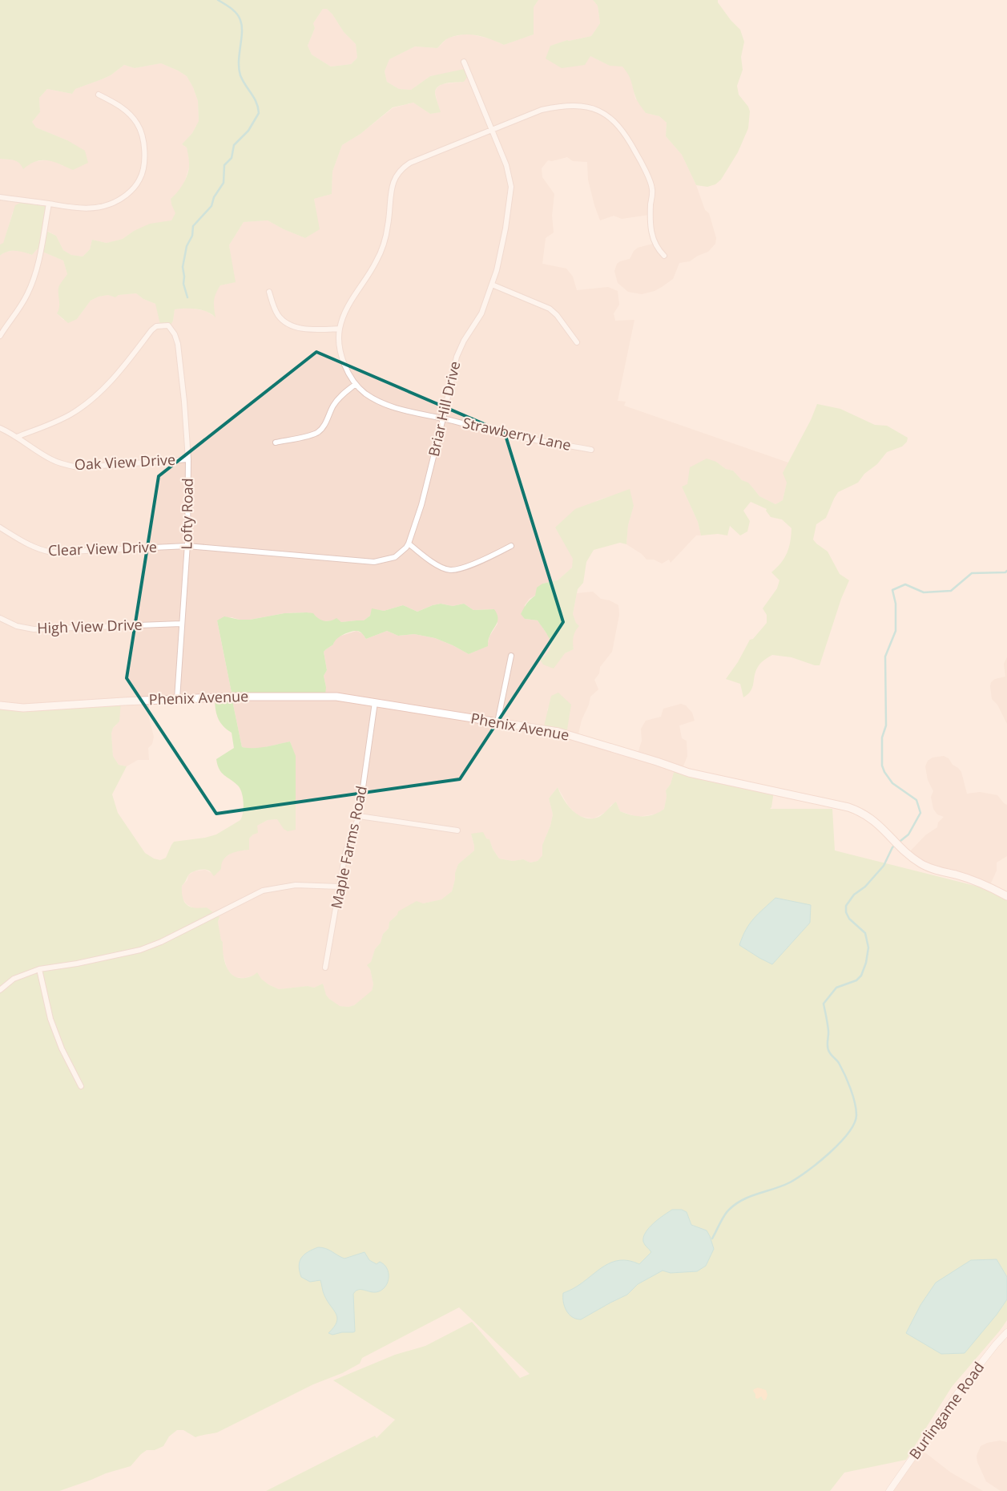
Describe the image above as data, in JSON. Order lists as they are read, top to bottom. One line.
{"streets":{"main road":["Phenix Avenue"],"street":["Briar Hill Drive","Strawberry Lane","Oak View Drive","Lofty Road","Clear View Drive","High View Drive","Maple Farms Road","Burlingame Road"]},"crossings":[["Briar Hill Drive","Strawberry Lane"],["Briar Hill Drive","Lofty Road"],["Briar Hill Drive","Clear View Drive"],["Oak View Drive","Lofty Road"],["Lofty Road","Clear View Drive"],["Lofty Road","High View Drive"],["Lofty Road","Phenix Avenue"],["Phenix Avenue","Maple Farms Road"]]}
